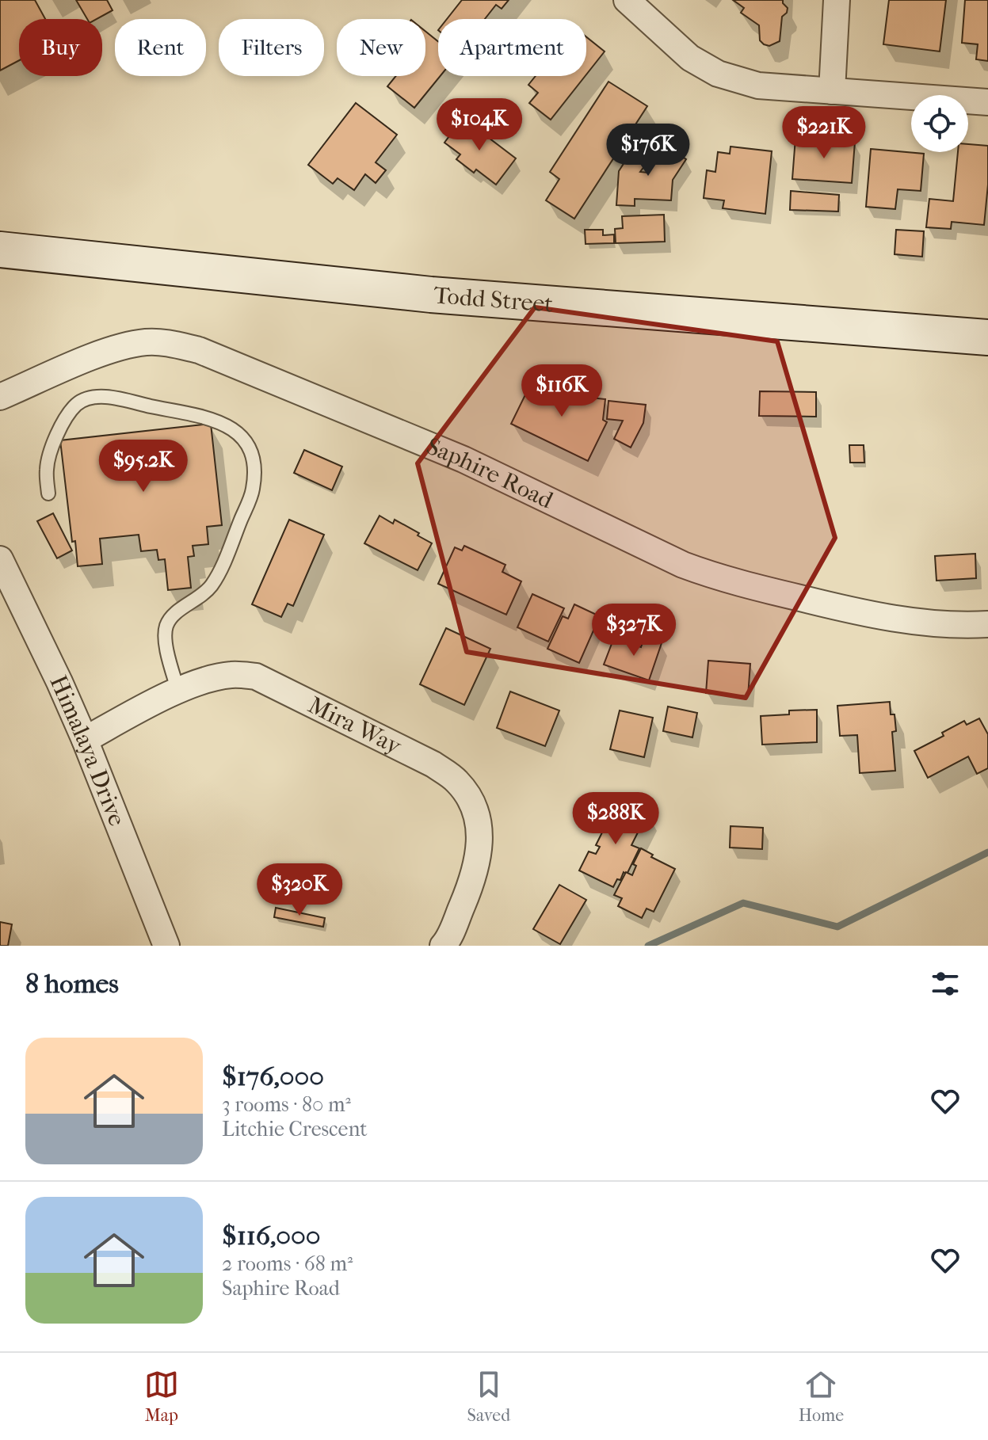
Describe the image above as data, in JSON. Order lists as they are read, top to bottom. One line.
{"streets":{"street":["Todd Street","Saphire Road","Mira Way","Himalaya Drive"]},"crossings":[["Mira Way","Himalaya Drive"]],"page":{"chip":["Buy","Rent","Filters","New","Apartment"],"price":["$104K","$221K","$176K","$116K","$95.2K","$327K","$288K","$320K"],"heading":"8 homes","list":[{"name":"$176,000","note":"3 rooms · 80 m² · Litchie Crescent"},{"name":"$116,000","note":"2 rooms · 68 m² · Saphire Road"}],"tabs":["Map","Saved","Home"]}}
